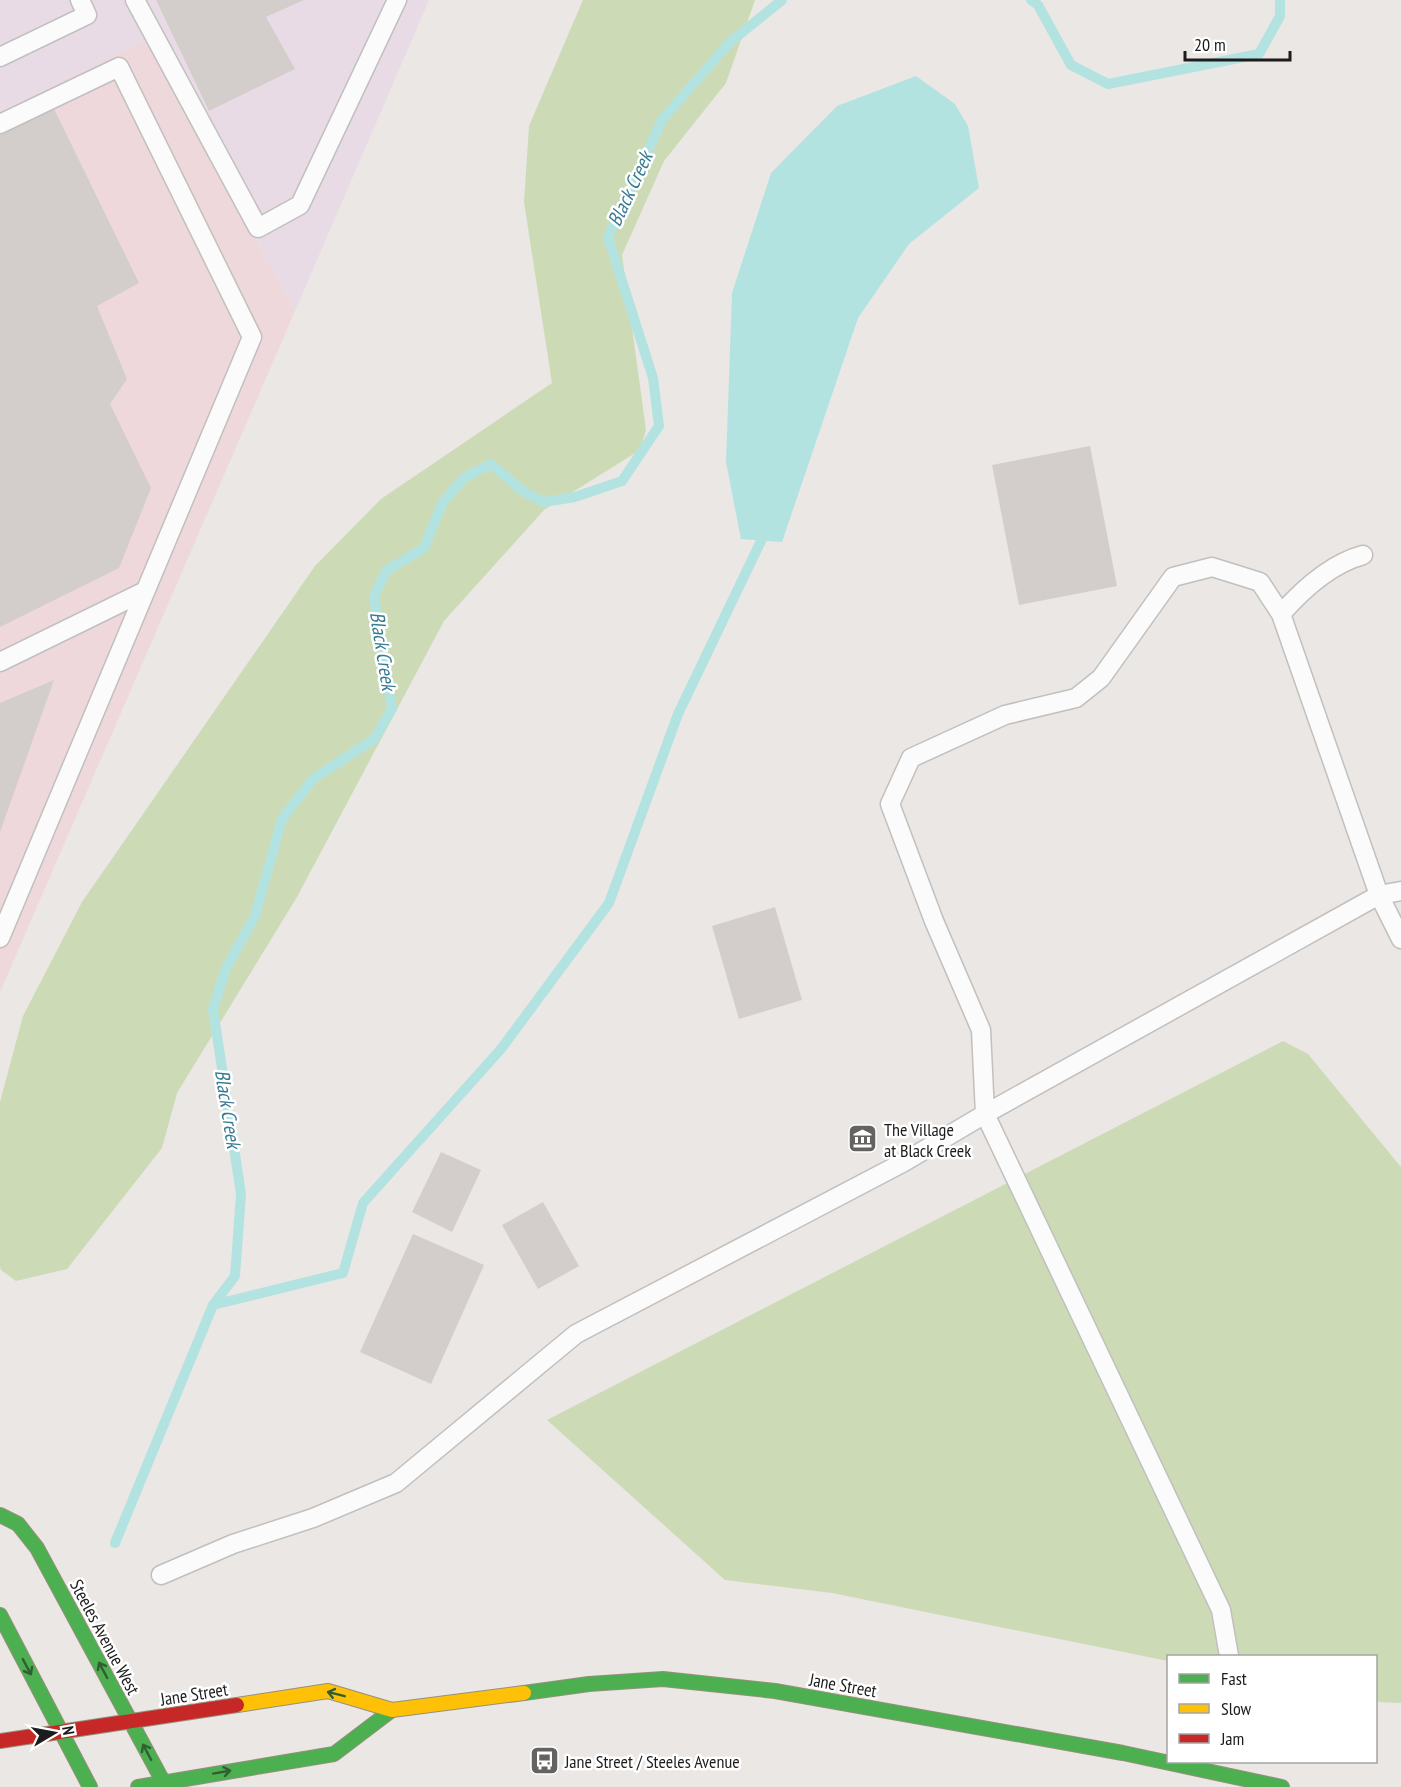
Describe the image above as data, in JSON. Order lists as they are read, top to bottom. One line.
{"streets":{"main road":["Steeles Avenue West","Jane Street"]},"crossings":[["Steeles Avenue West","Jane Street"]],"water":["Black Creek"],"places":{"museum":["The Village at Black Creek"],"bus stop":["Jane Street / Steeles Avenue"]},"legend":["Fast","Slow","Jam"],"scale_bar":"20 m","north":"right"}
